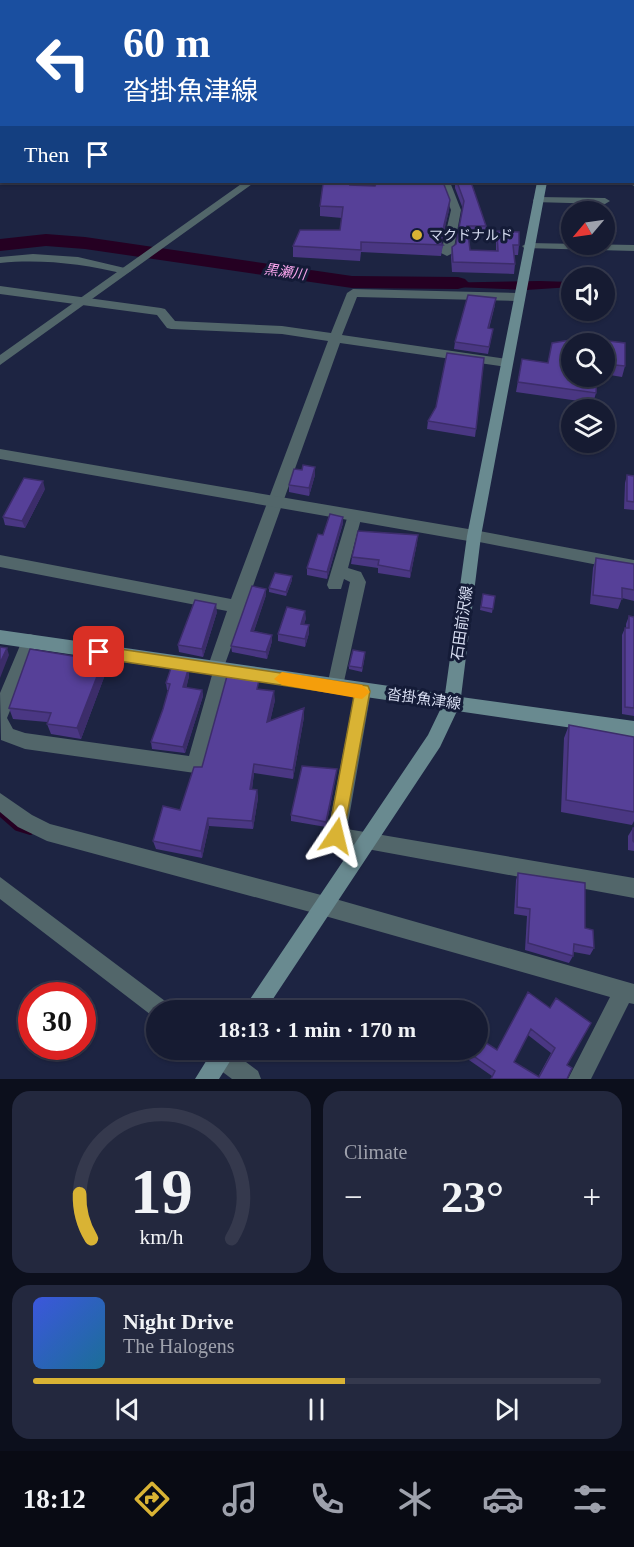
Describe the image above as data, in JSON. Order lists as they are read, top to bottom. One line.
{"streets":{"main road":["石田前沢線","沓掛魚津線"]},"crossings":[["石田前沢線","沓掛魚津線"]],"water":["黒瀬川"],"places":["マクドナルド"],"north":"bottom left","page":{"turn":["60 m","沓掛魚津線"],"then":"Then","limit":"30","trip":"18:13 · 1 min · 170 m","tile":"Climate","heat":["−","23°","+"],"song":["Night Drive","The Halogens"],"tabs":"18:12","gauge":["19","km/h"]}}
